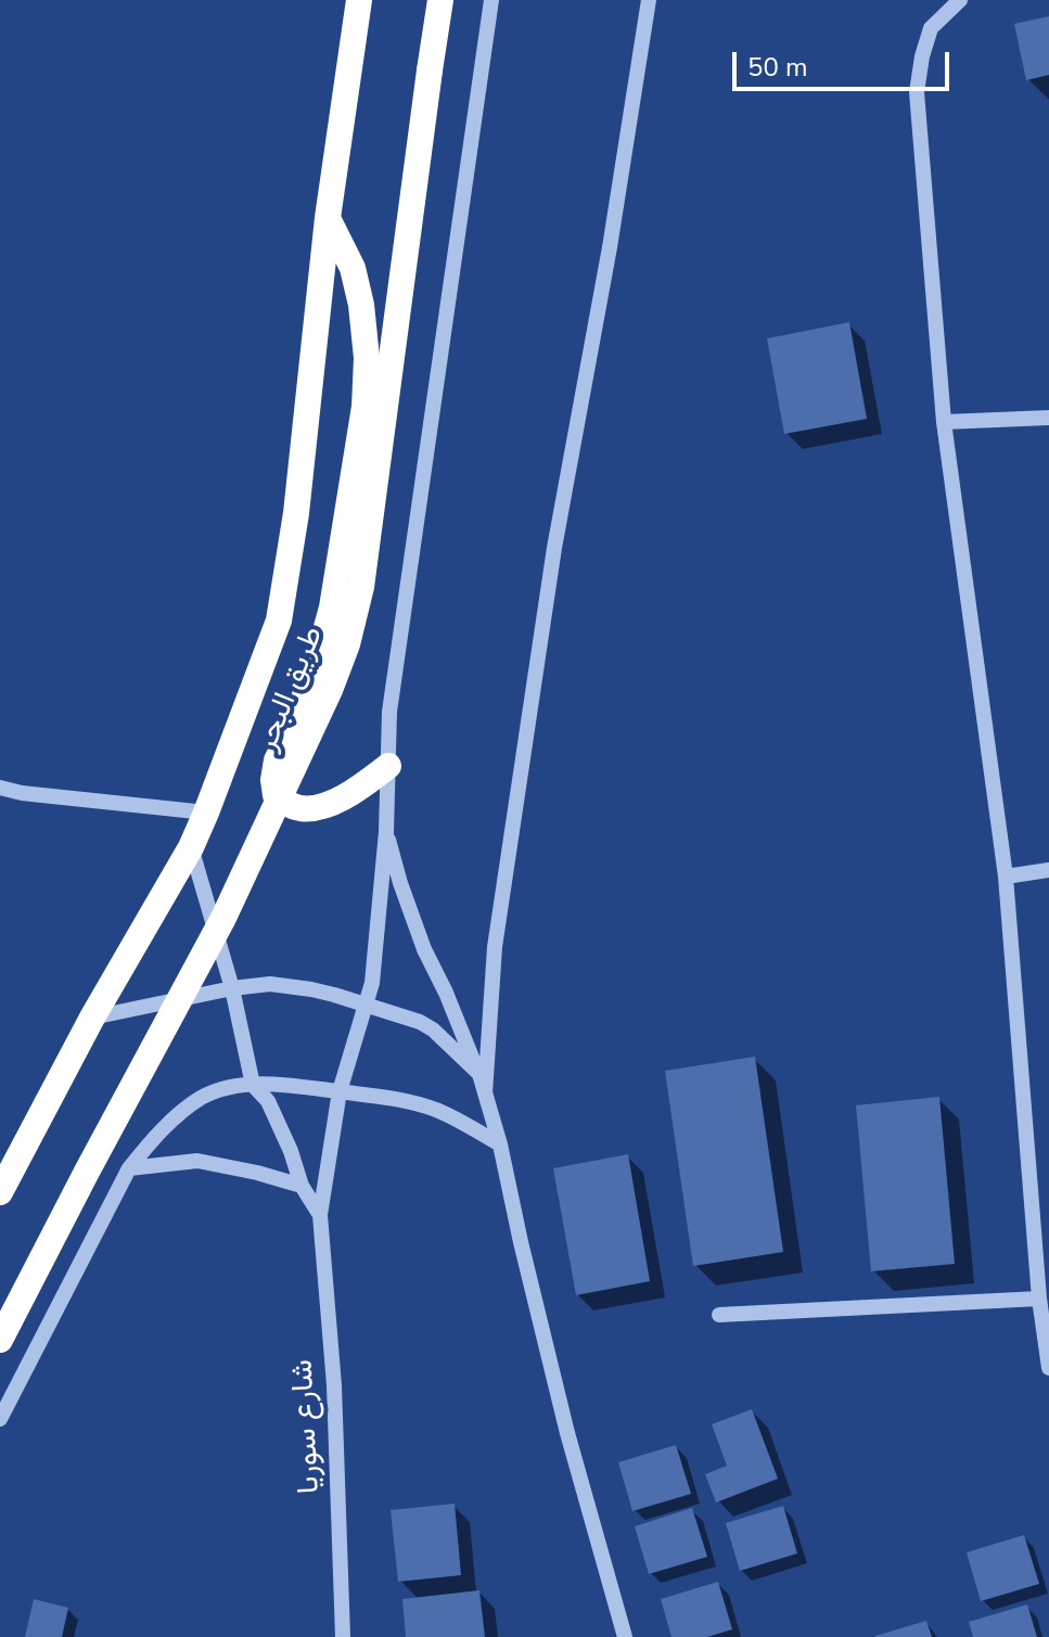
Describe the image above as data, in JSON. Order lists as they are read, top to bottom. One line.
{"streets":{"highway":["طريق البحر"],"street":["شارع سوريا"]},"scale_bar":"50 m"}
